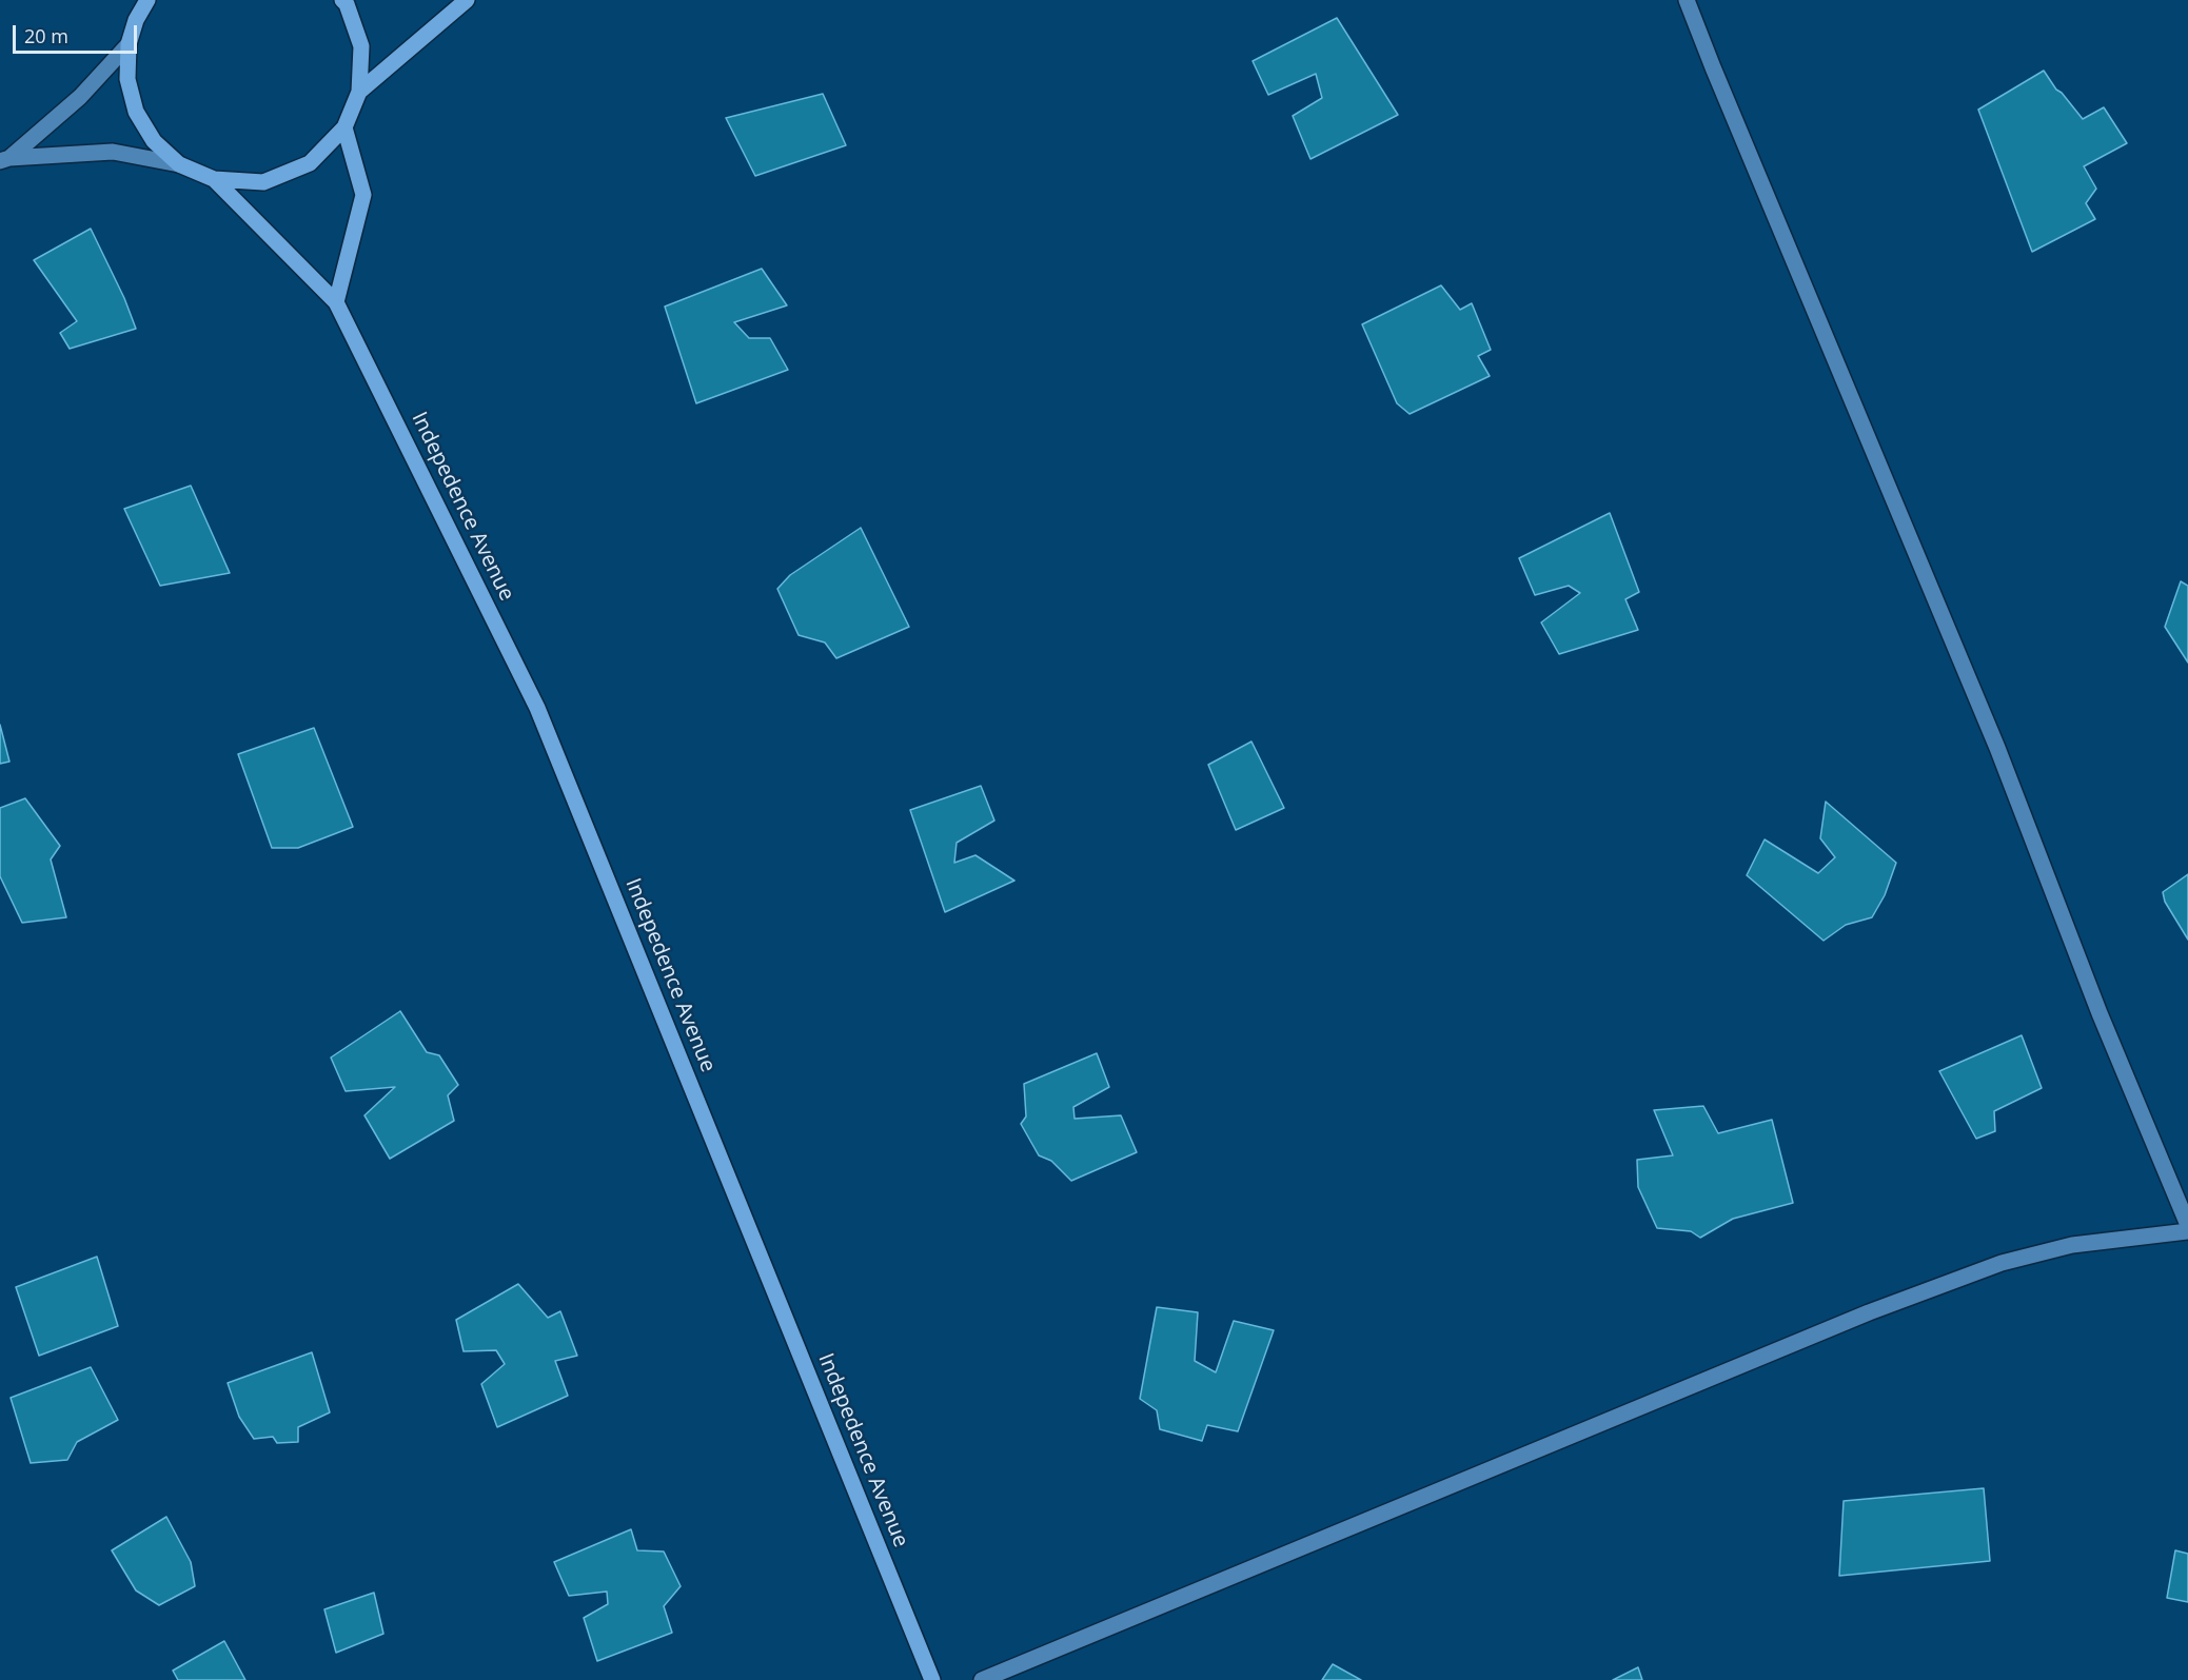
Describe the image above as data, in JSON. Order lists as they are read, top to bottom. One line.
{"streets":{"main road":["Indepedence Avenue"]},"scale_bar":"20 m"}
